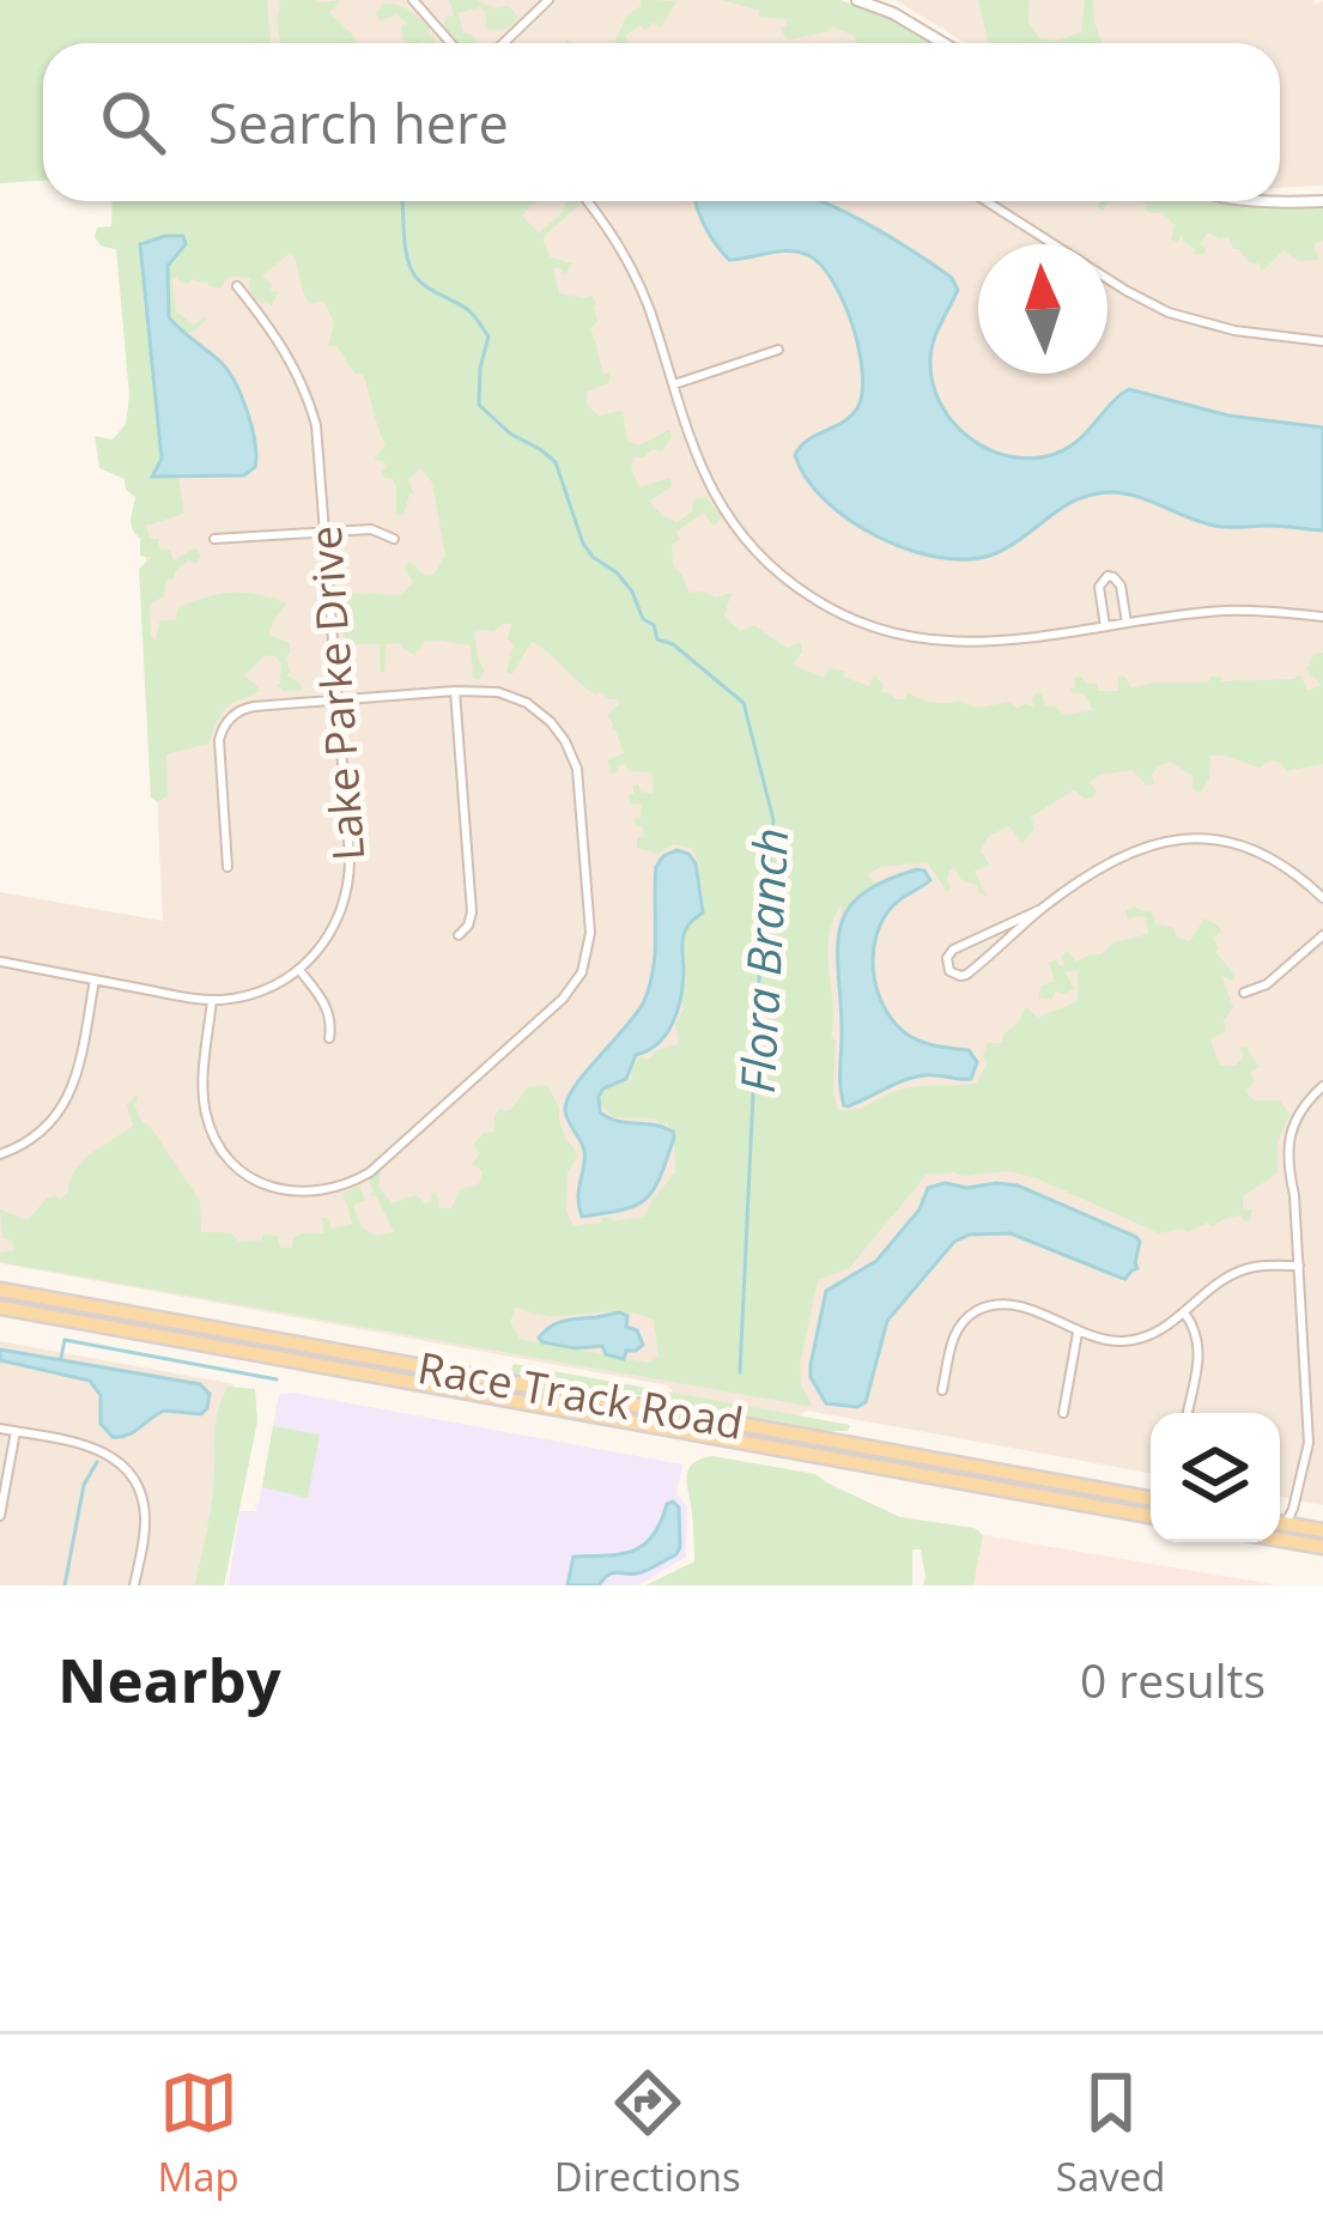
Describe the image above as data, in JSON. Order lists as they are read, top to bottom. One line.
{"streets":{"main road":["Race Track Road"],"street":["Lake Parke Drive"]},"water":["Flora Branch"],"north":"top","page":{"search":"Search here","heading":["Nearby","0 results"],"nav":["Map","Directions","Saved"]}}
